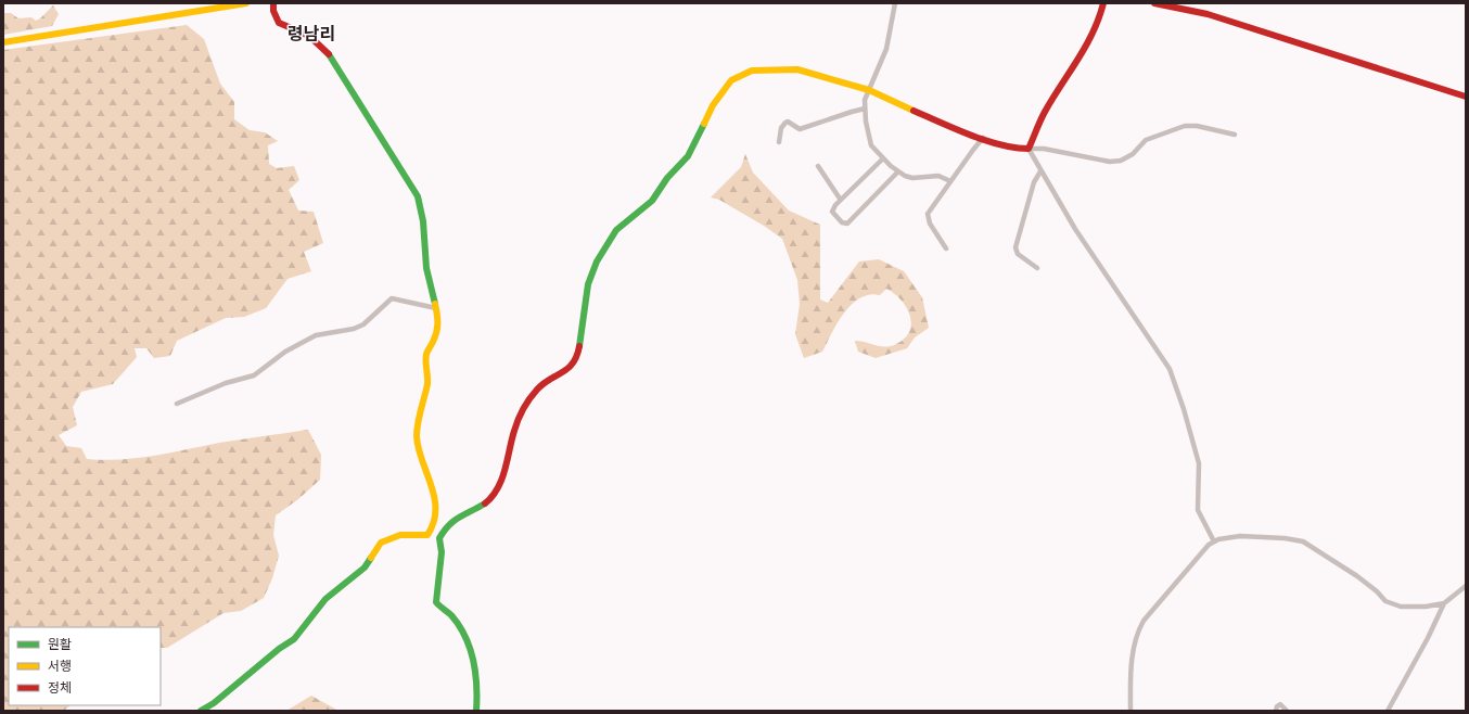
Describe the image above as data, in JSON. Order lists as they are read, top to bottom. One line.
{"districts":["령남리"],"legend":["원활","서행","정체"]}
